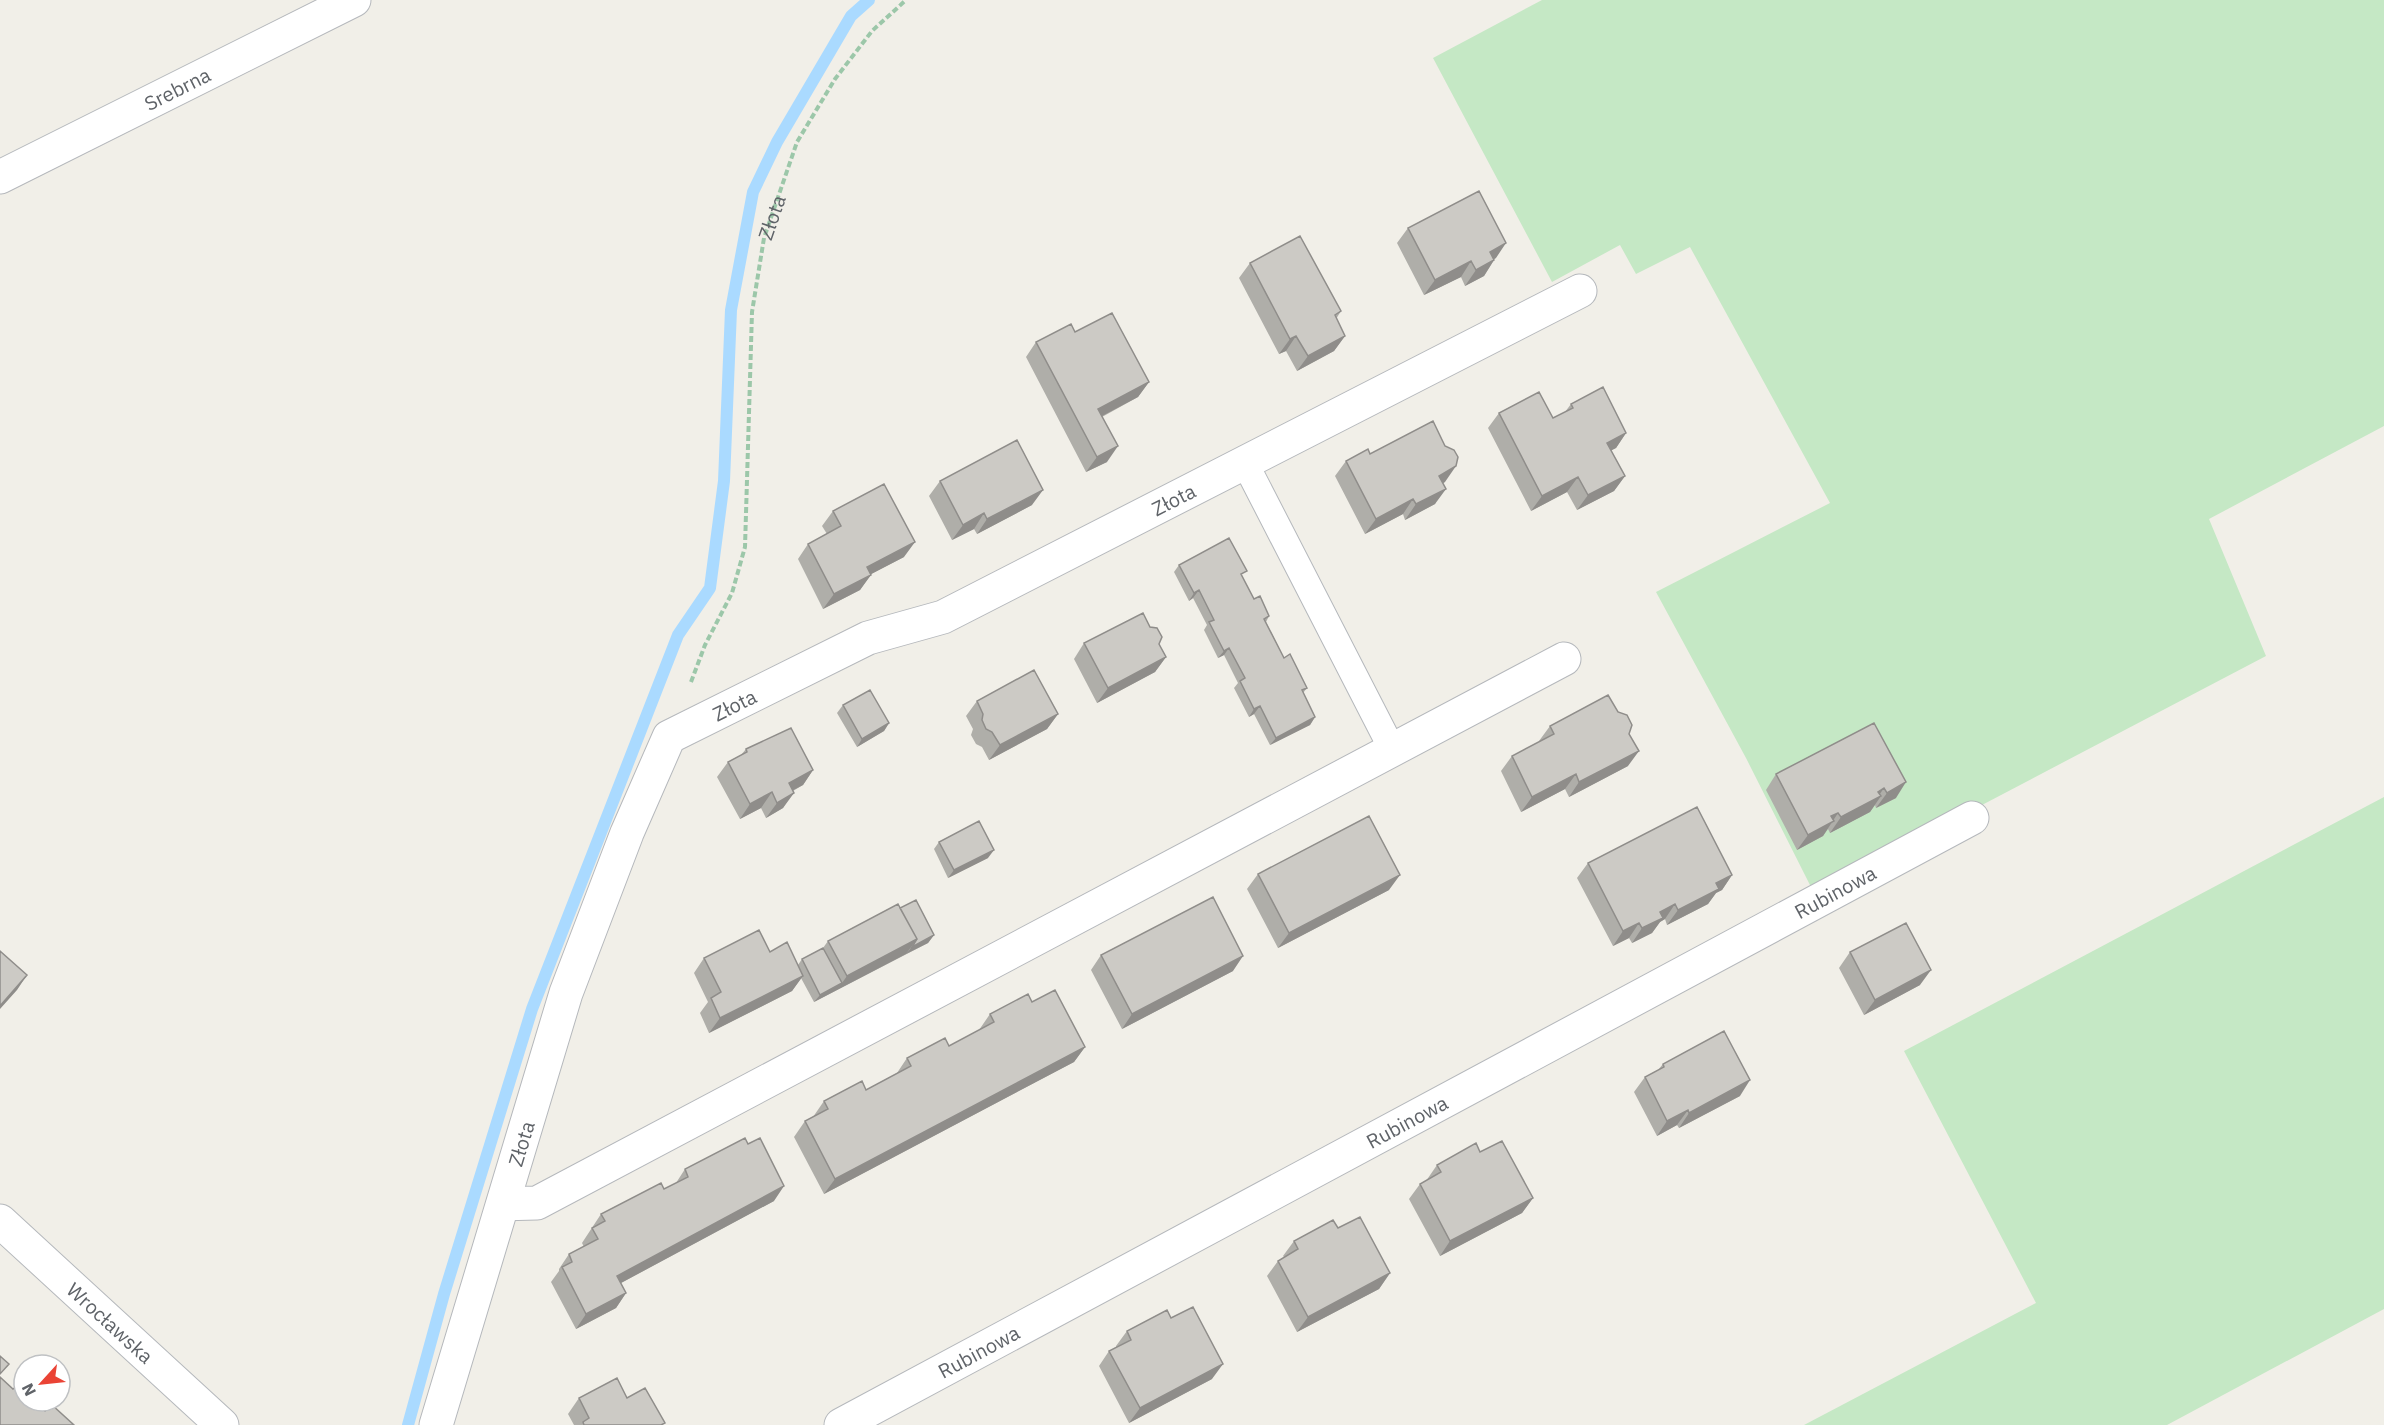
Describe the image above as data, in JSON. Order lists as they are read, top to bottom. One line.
{"streets":{"street":["Srebrna","Złota","Rubinowa","Wrocławska"]},"north":"bottom left"}
